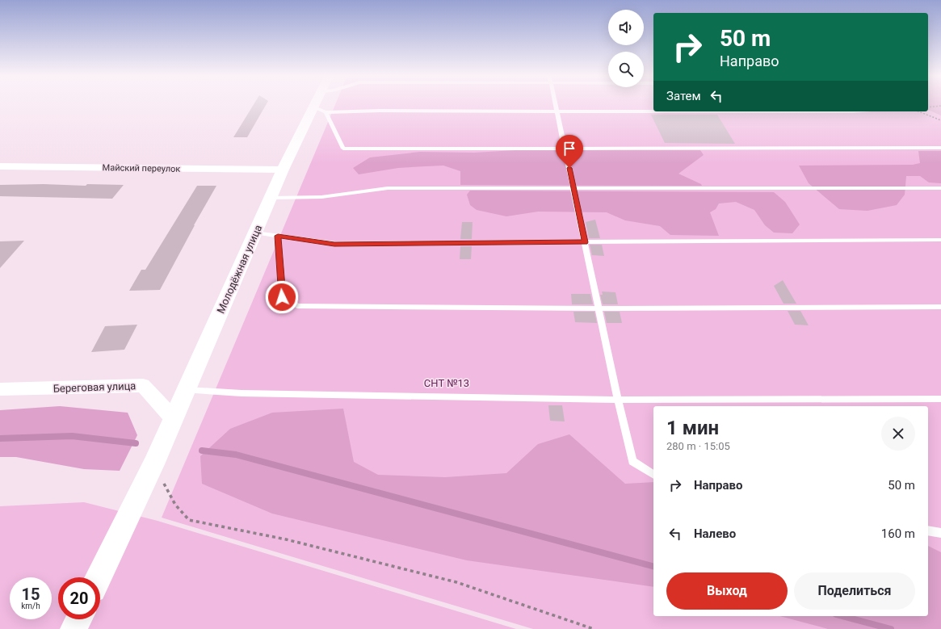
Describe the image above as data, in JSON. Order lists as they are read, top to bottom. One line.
{"streets":{"street":["Майский переулок","Молодёжная улица","Береговая улица"]},"crossings":[["Майский переулок","Молодёжная улица"],["Молодёжная улица","Береговая улица"]],"parks":["СНТ №13"],"page":{"turn":["50 m","Направо"],"then":"Затем","heading":["1 мин","280 m · 15:05"],"list":[{"name":"Направо","value":"50 m"},{"name":"Налево","value":"160 m"}],"buttons":["Выход","Поделиться"],"speed":"15 km/h","limit":"20"}}
